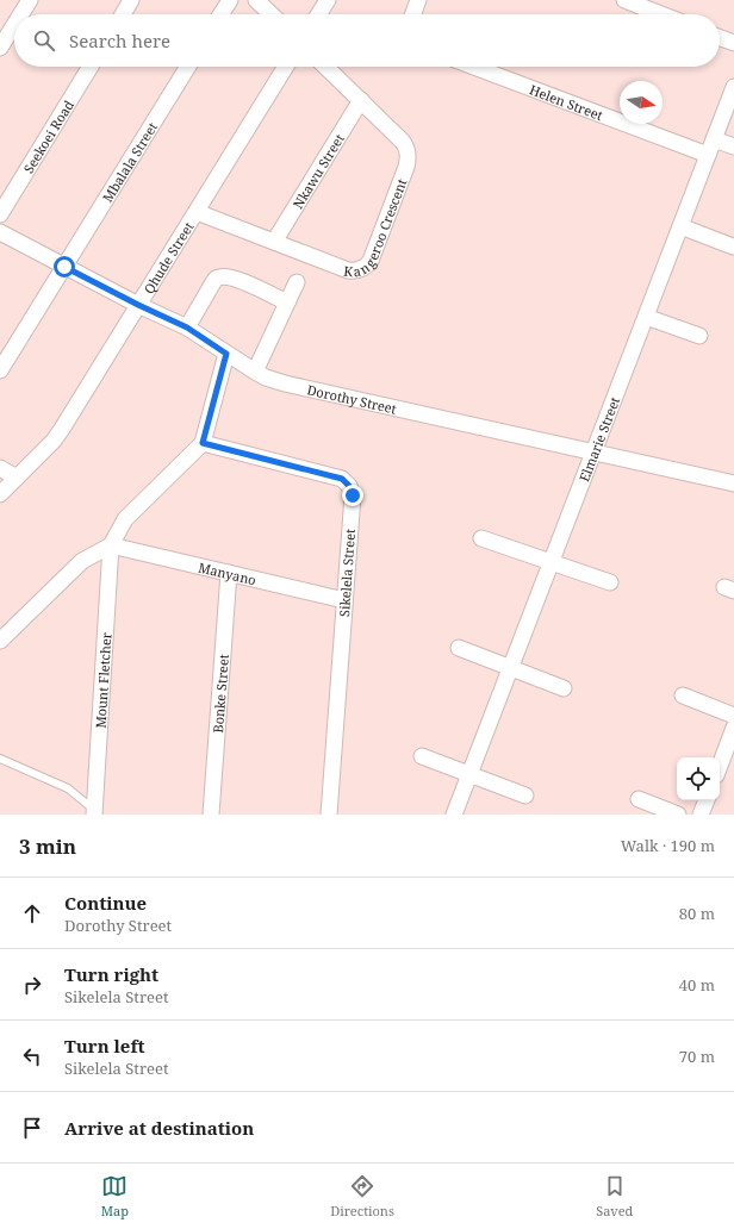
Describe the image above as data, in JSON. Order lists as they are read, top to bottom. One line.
{"streets":{"street":["Helen Street","Seekoei Road","Mbalala Street","Nkawu Street","Kangeroo Crescent","Qhude Street","Dorothy Street","Elmarie Street","Manyano","Sikelela Street","Mount Fletcher","Bonke Street"]},"crossings":[["Helen Street","Elmarie Street"],["Mbalala Street","Dorothy Street"],["Nkawu Street","Kangeroo Crescent"],["Kangeroo Crescent","Qhude Street"],["Qhude Street","Dorothy Street"],["Dorothy Street","Elmarie Street"],["Manyano","Sikelela Street"],["Manyano","Mount Fletcher"],["Manyano","Bonke Street"]],"north":"right","page":{"search":"Search here","heading":["3 min","Walk · 190 m"],"list":[["Continue","Dorothy Street","80 m"],["Turn right","Sikelela Street","40 m"],["Turn left","Sikelela Street","70 m"],"Arrive at destination"],"nav":["Map","Directions","Saved"]}}
